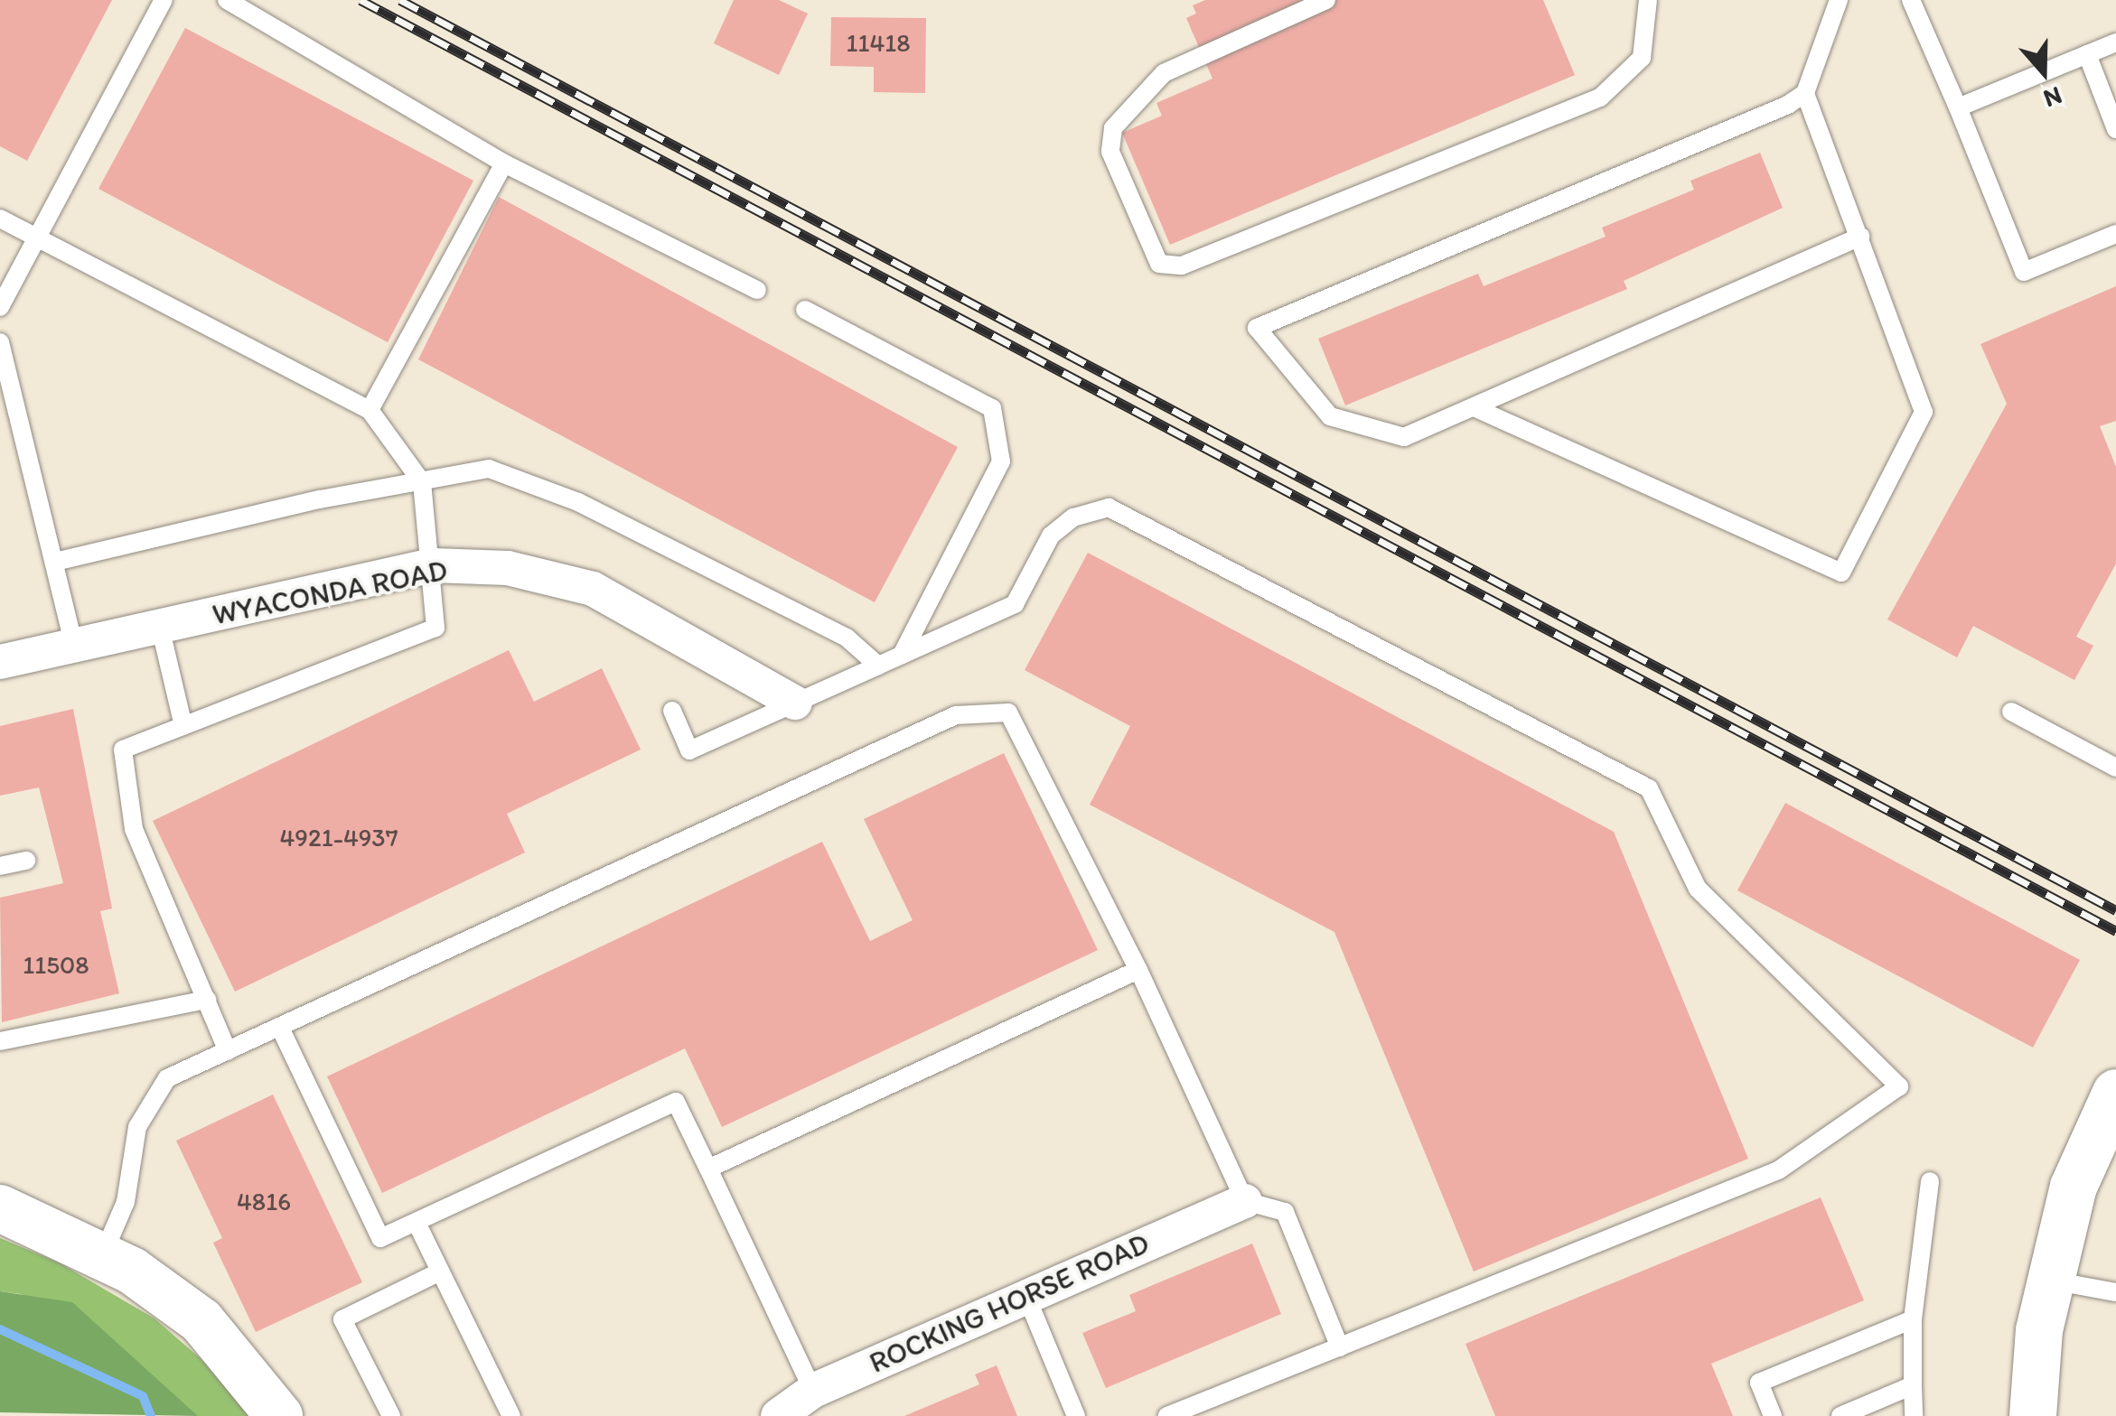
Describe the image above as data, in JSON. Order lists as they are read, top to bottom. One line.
{"streets":{"street":["WYACONDA ROAD","ROCKING HORSE ROAD"]},"house_numbers":["11418","4921-4937","11508","4816"],"north":"bottom"}
